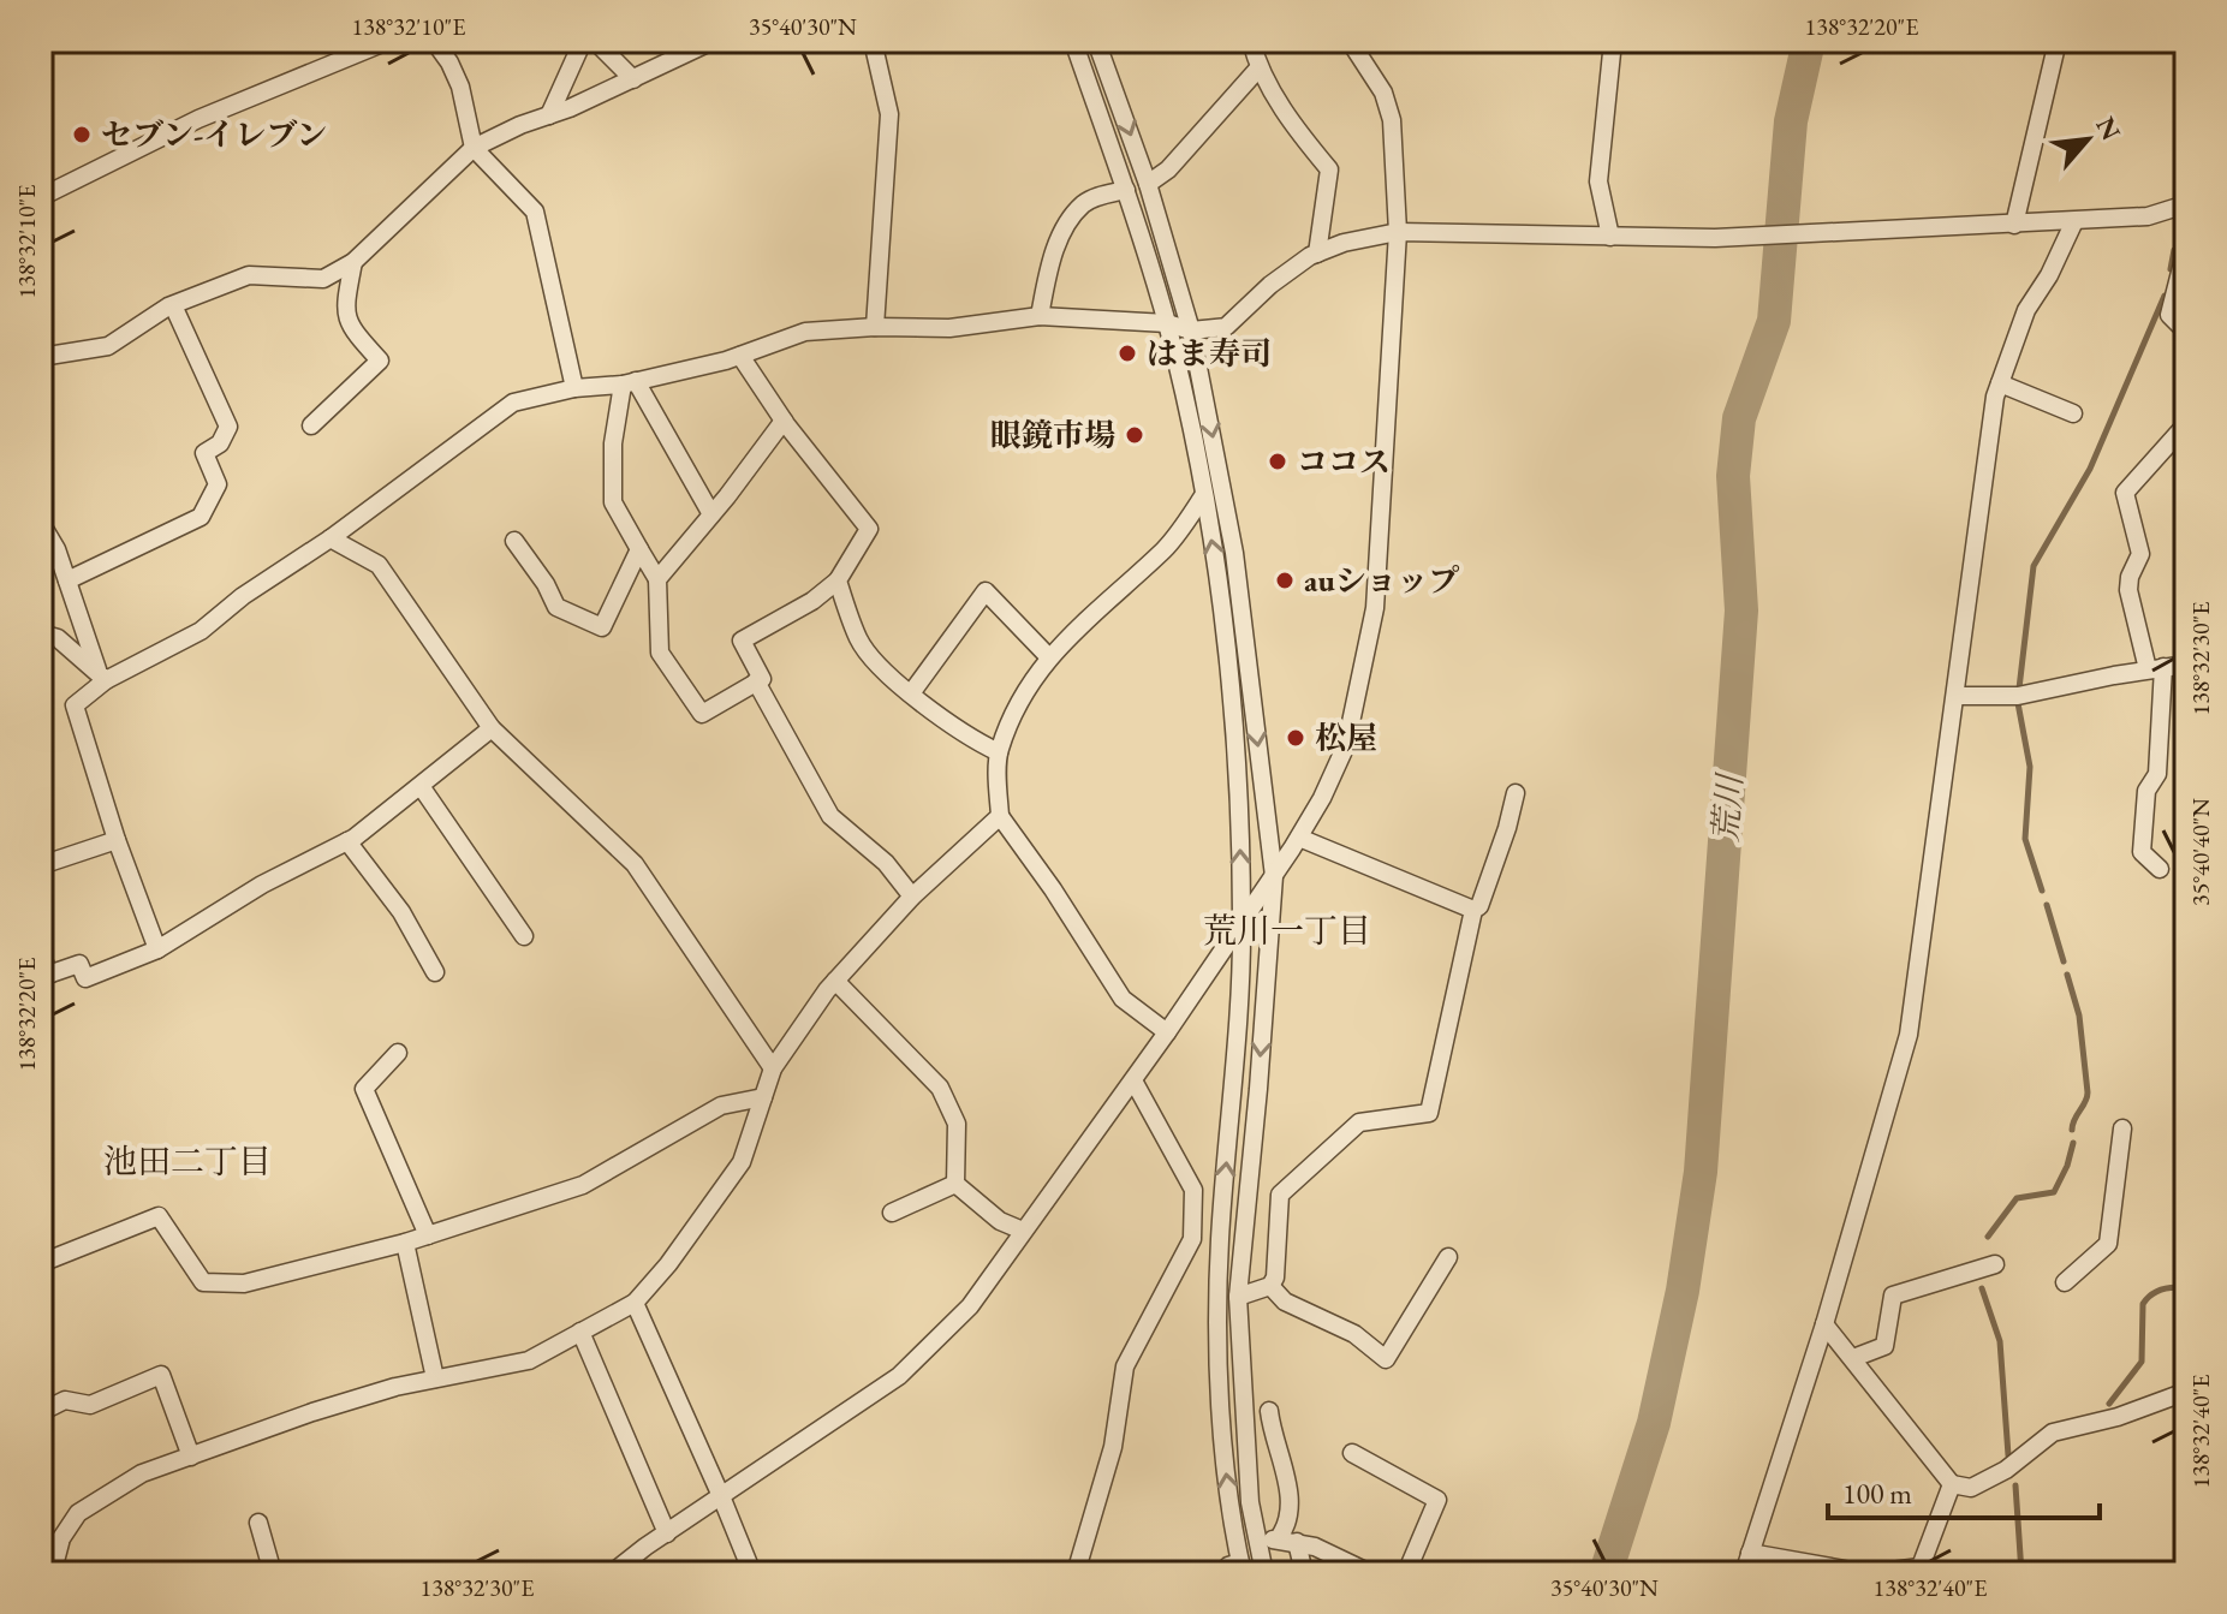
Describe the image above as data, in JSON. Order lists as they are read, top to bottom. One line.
{"districts":["荒川一丁目","池田二丁目"],"water":["荒川"],"places":["セブン-イレブン","はま寿司","眼鏡市場","ココス","auショップ","松屋"],"scale_bar":"100 m","north":"top right","coordinates":["138°32'10\"E","35°40'30\"N","138°32'20\"E","138°32'30\"E","35°40'40\"N","138°32'40\"E"]}
